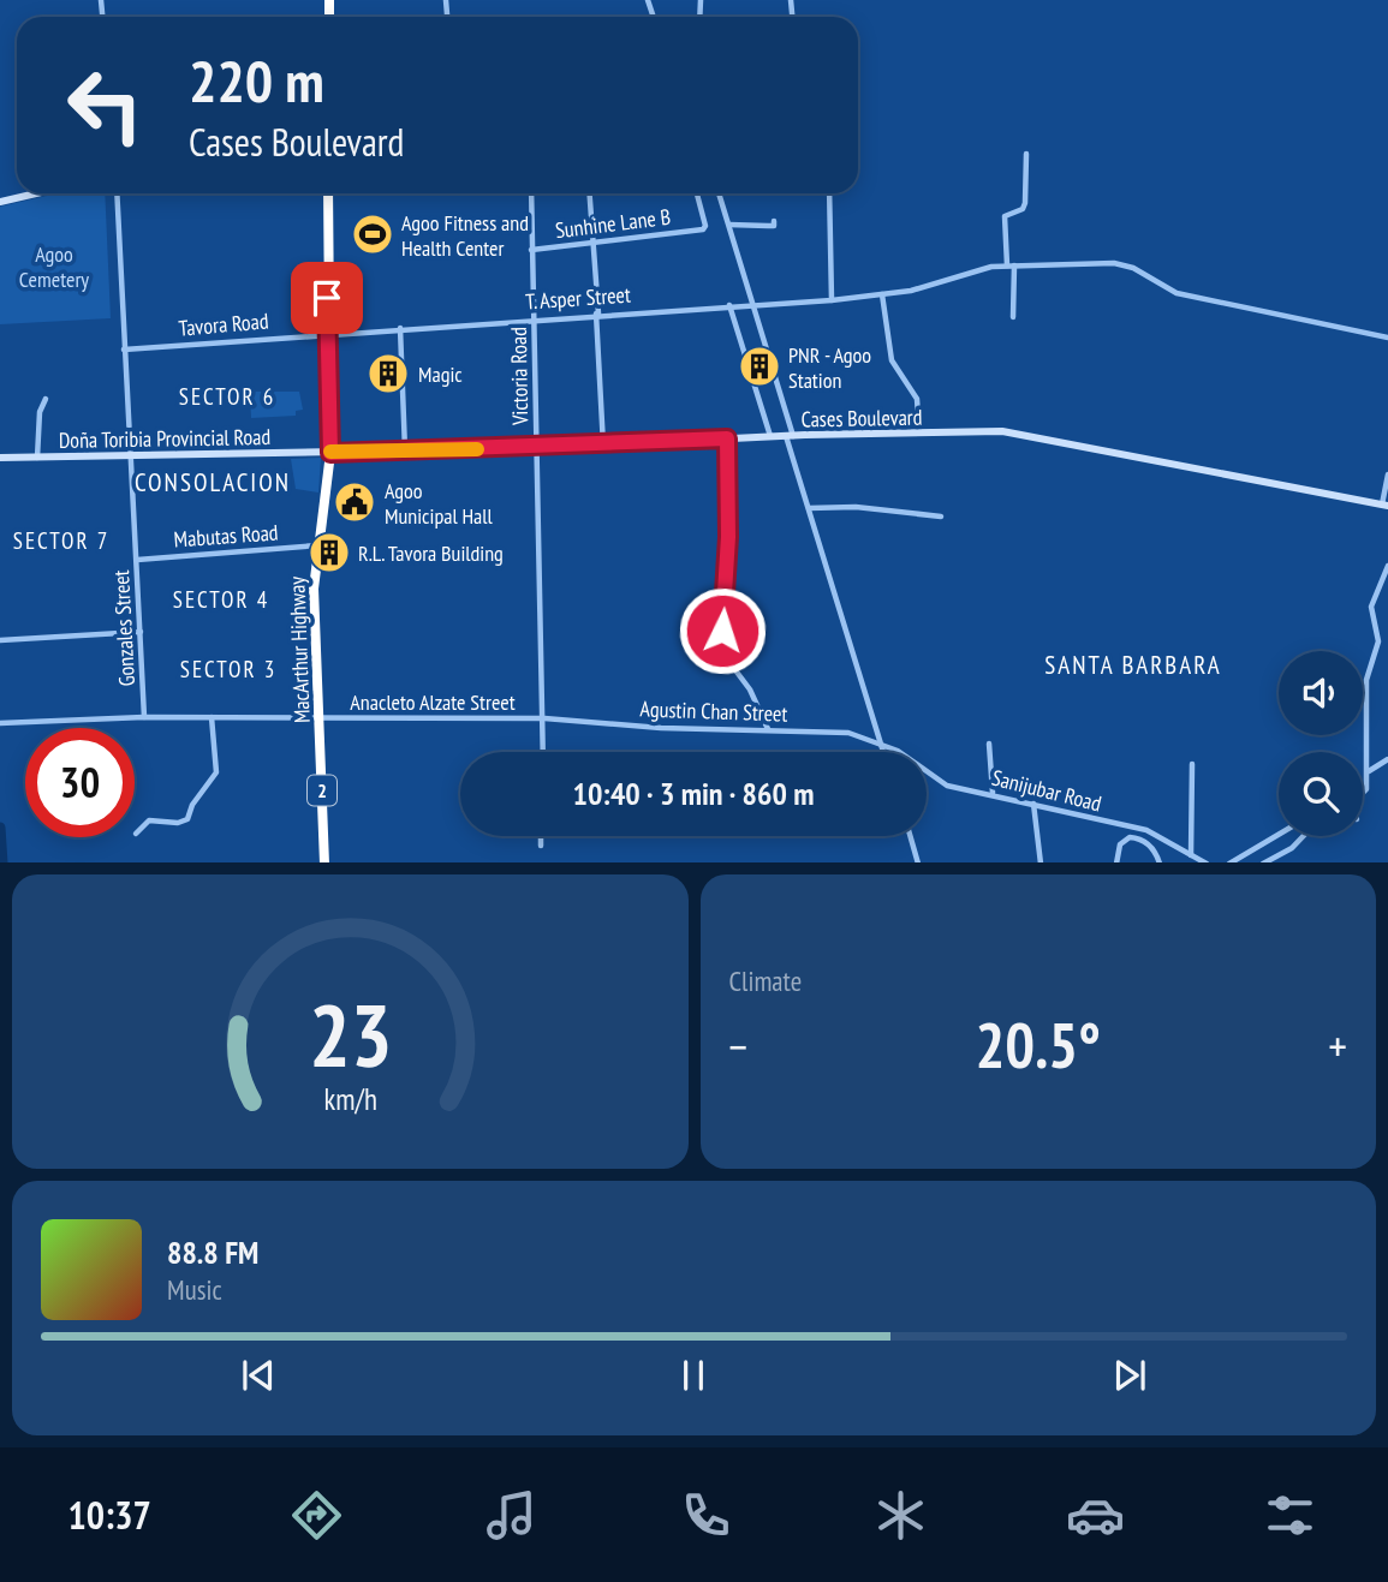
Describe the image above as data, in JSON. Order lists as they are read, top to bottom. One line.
{"streets":{"highway":["MacArthur Highway","2"],"street":["Sunhine Lane B","T. Asper Street","Tavora Road","Victoria Road","Cases Boulevard","Doña Toribia Provincial Road","Mabutas Road","Gonzales Street","Anacleto Alzate Street","Agustin Chan Street","Sanijubar Road"]},"crossings":[["Sunhine Lane B","Victoria Road"],["T. Asper Street","Tavora Road"],["T. Asper Street","Victoria Road"],["T. Asper Street","MacArthur Highway"],["Tavora Road","Gonzales Street"],["Tavora Road","MacArthur Highway"],["Victoria Road","Cases Boulevard"],["Victoria Road","Anacleto Alzate Street"],["Victoria Road","Agustin Chan Street"],["Cases Boulevard","Doña Toribia Provincial Road"],["Cases Boulevard","MacArthur Highway"],["Doña Toribia Provincial Road","Gonzales Street"],["Doña Toribia Provincial Road","MacArthur Highway"],["Mabutas Road","Gonzales Street"],["Mabutas Road","MacArthur Highway"],["Gonzales Street","Anacleto Alzate Street"],["MacArthur Highway","Anacleto Alzate Street"],["Anacleto Alzate Street","Agustin Chan Street"],["Agustin Chan Street","Sanijubar Road"]],"districts":["SECTOR 6","CONSOLACION","SECTOR 7","SECTOR 4","SANTA BARBARA","SECTOR 3"],"parks":["Agoo Cemetery"],"places":{"sports":["Agoo Fitness and Health Center"],"building":["PNR - Agoo Station","Magic","R.L. Tavora Building"],"public building":["Agoo Municipal Hall"]},"page":{"turn":["220 m","Cases Boulevard"],"limit":"30","trip":"10:40 · 3 min · 860 m","tile":"Climate","heat":["−","20.5°","+"],"song":["88.8 FM","Music"],"tabs":"10:37","gauge":["23","km/h"]}}
